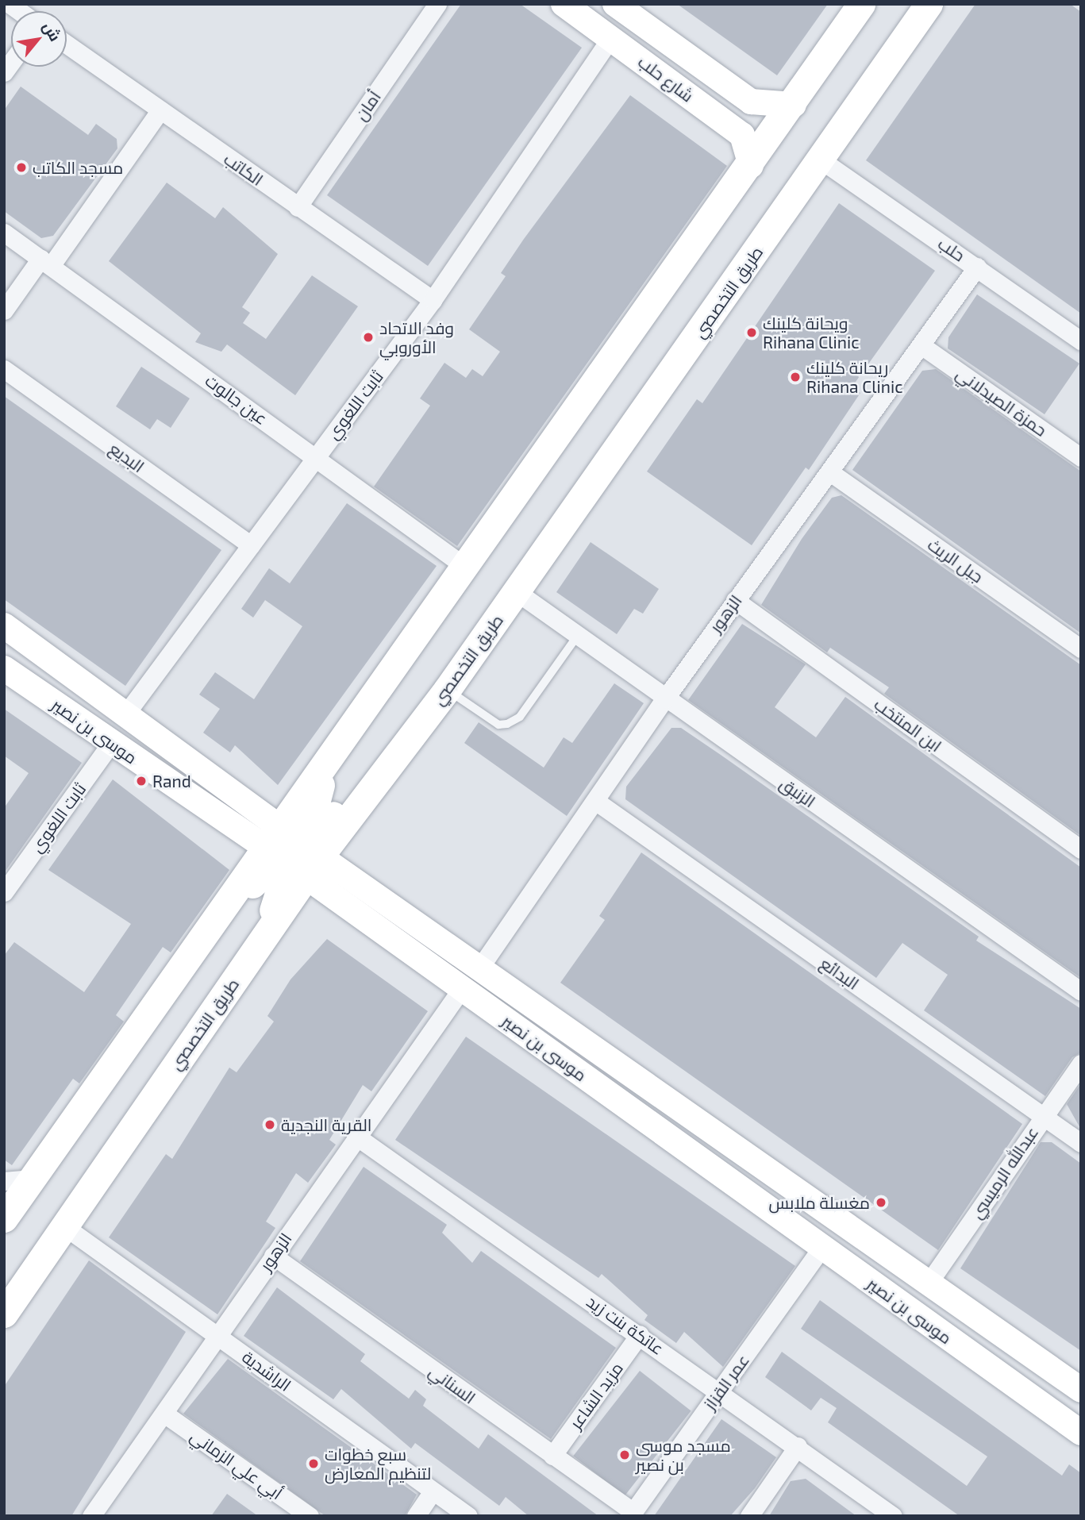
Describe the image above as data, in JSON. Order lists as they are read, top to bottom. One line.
{"streets":{"main road":["طريق التخصصي"],"street":["شارع حلب","أمان","الكاتب","حلب","عين جالوت","حمزة الصيدلاني","ثابت اللغوي","البديع","جبل الريث","الزهور","ابن المنتخب","موسى بن نصير","الزنبق","البدائع","عبدالله الرميسي","عاتكة بنت زيد","الراشدية","عمر القزاز","السناني","مزيد الشاعر","أبي علي الزماني"]},"crossings":[["شارع حلب","ثابت اللغوي"],["أمان","الكاتب"],["الكاتب","ثابت اللغوي"],["حلب","طريق التخصصي"],["حلب","الزهور"],["طريق التخصصي","موسى بن نصير"],["طريق التخصصي","الزنبق"],["طريق التخصصي","الراشدية"],["عين جالوت","ثابت اللغوي"],["حمزة الصيدلاني","الزهور"],["ثابت اللغوي","البديع"],["ثابت اللغوي","موسى بن نصير"],["جبل الريث","الزهور"],["الزهور","ابن المنتخب"],["الزهور","موسى بن نصير"],["الزهور","الزنبق"],["الزهور","البدائع"],["الزهور","عاتكة بنت زيد"],["الزهور","الراشدية"],["الزهور","السناني"],["الزهور","أبي علي الزماني"],["موسى بن نصير","عمر القزاز"],["البدائع","عبدالله الرميسي"],["عاتكة بنت زيد","عمر القزاز"],["عاتكة بنت زيد","مزيد الشاعر"],["عمر القزاز","السناني"],["السناني","مزيد الشاعر"]],"places":["مسجد الكاتب","ويحانة كلينك Rihana Clinic","وفد الاتحاد الأوروبي","ريحانة كلينك Rihana Clinic","Rand","القرية النجدية","مغسلة ملابس","مسجد موسى بن نصير","سبع خطوات لتنظيم المعارض"],"north":"top right"}
